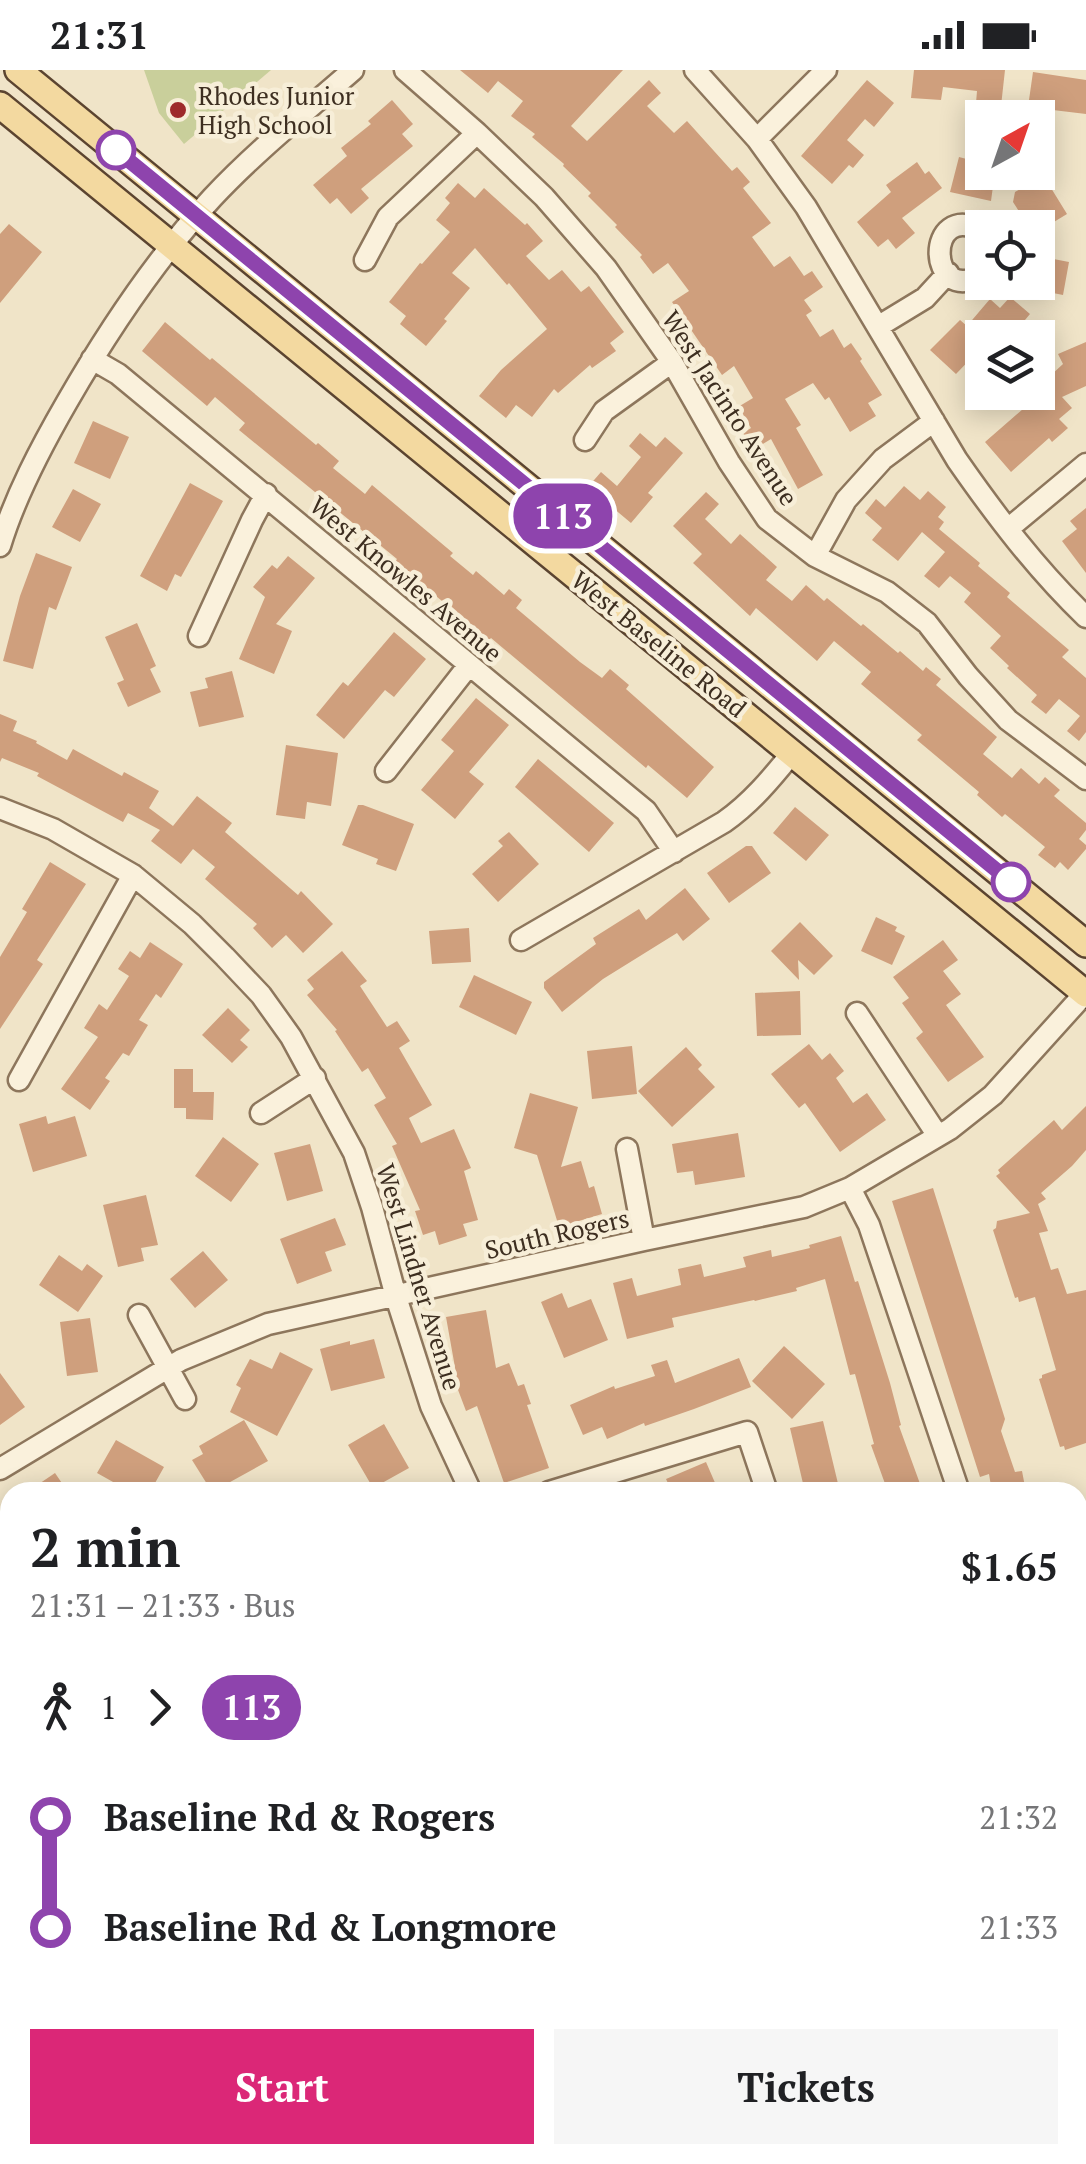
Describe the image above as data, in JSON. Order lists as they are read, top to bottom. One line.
{"streets":{"main road":["West Baseline Road"],"street":["West Jacinto Avenue","West Knowles Avenue","South Rogers","West Lindner Avenue"]},"crossings":[["West Baseline Road","South Rogers"],["South Rogers","West Lindner Avenue"]],"places":["Rhodes Junior High School"],"lines":["bus line 113"],"north":"top right","page":{"status":"21:31","on_map":"113","heading":["2 min","21:31 – 21:33 · Bus","$1.65"],"legs":["1","113"],"list":[{"name":"Baseline Rd & Rogers","value":"21:32"},{"name":"Baseline Rd & Longmore","value":"21:33"}],"buttons":["Start","Tickets"]}}
